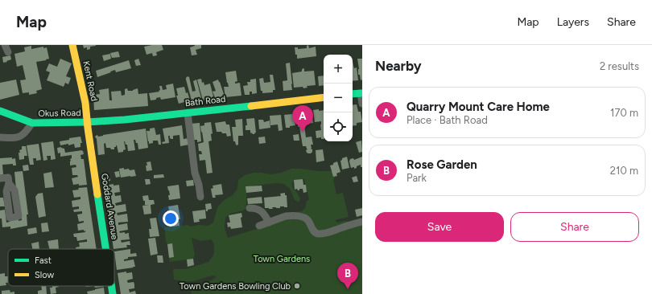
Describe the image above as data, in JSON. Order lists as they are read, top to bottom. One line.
{"streets":{"main road":["Kent Road","Bath Road","Okus Road","Goddard Avenue"]},"crossings":[["Kent Road","Bath Road"],["Kent Road","Okus Road"],["Kent Road","Goddard Avenue"],["Bath Road","Okus Road"],["Bath Road","Goddard Avenue"],["Okus Road","Goddard Avenue"]],"parks":["Town Gardens"],"places":["Town Gardens Bowling Club"],"legend":["Fast","Slow"],"page":{"header":"Map","nav":["Map","Layers","Share"],"heading":["Nearby","2 results"],"map_buttons":["+","−"],"list":[{"mark":"A","name":"Quarry Mount Care Home","note":"Place · Bath Road","value":"170 m"},{"mark":"B","name":"Rose Garden","note":"Park","value":"210 m"}],"pins":["A","B"],"buttons":["Save","Share"]}}
